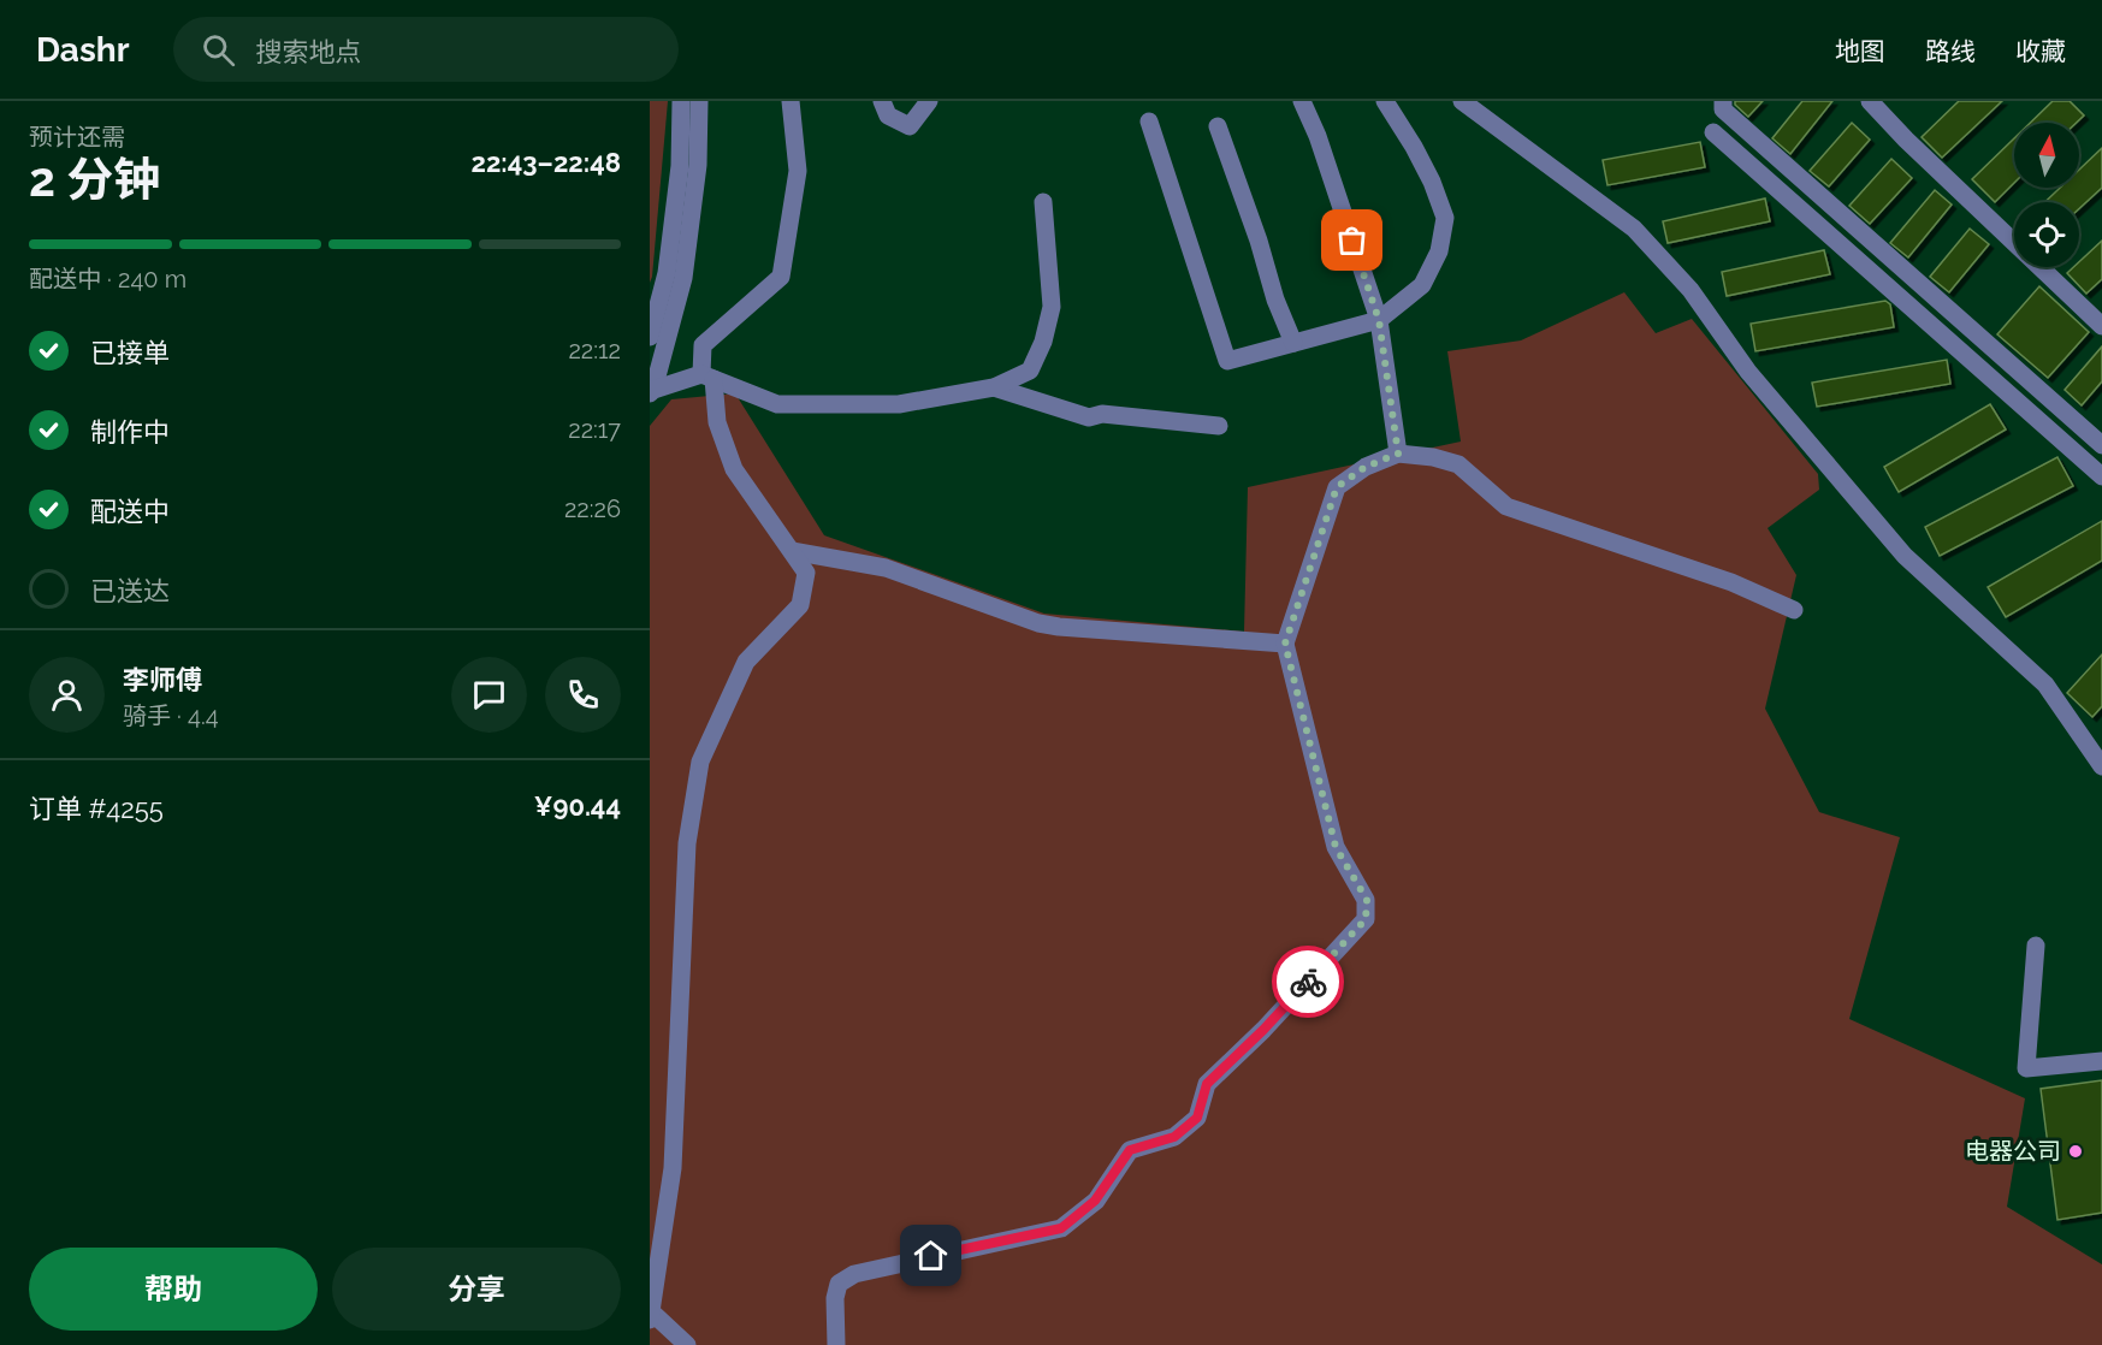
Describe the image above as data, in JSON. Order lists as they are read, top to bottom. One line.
{"places":["电器公司"],"north":"top","page":{"header":"Dashr","search":"搜索地点","nav":["地图","路线","收藏"],"heading":["2 分钟","预计还需","22:43–22:48"],"panel":["李师傅","骑手 · 4.4","订单 #4255","¥90.44"],"bar":"配送中 · 240 m","list":[["已接单","22:12"],["制作中","22:17"],["配送中","22:26"],"已送达"],"buttons":["帮助","分享"]}}
